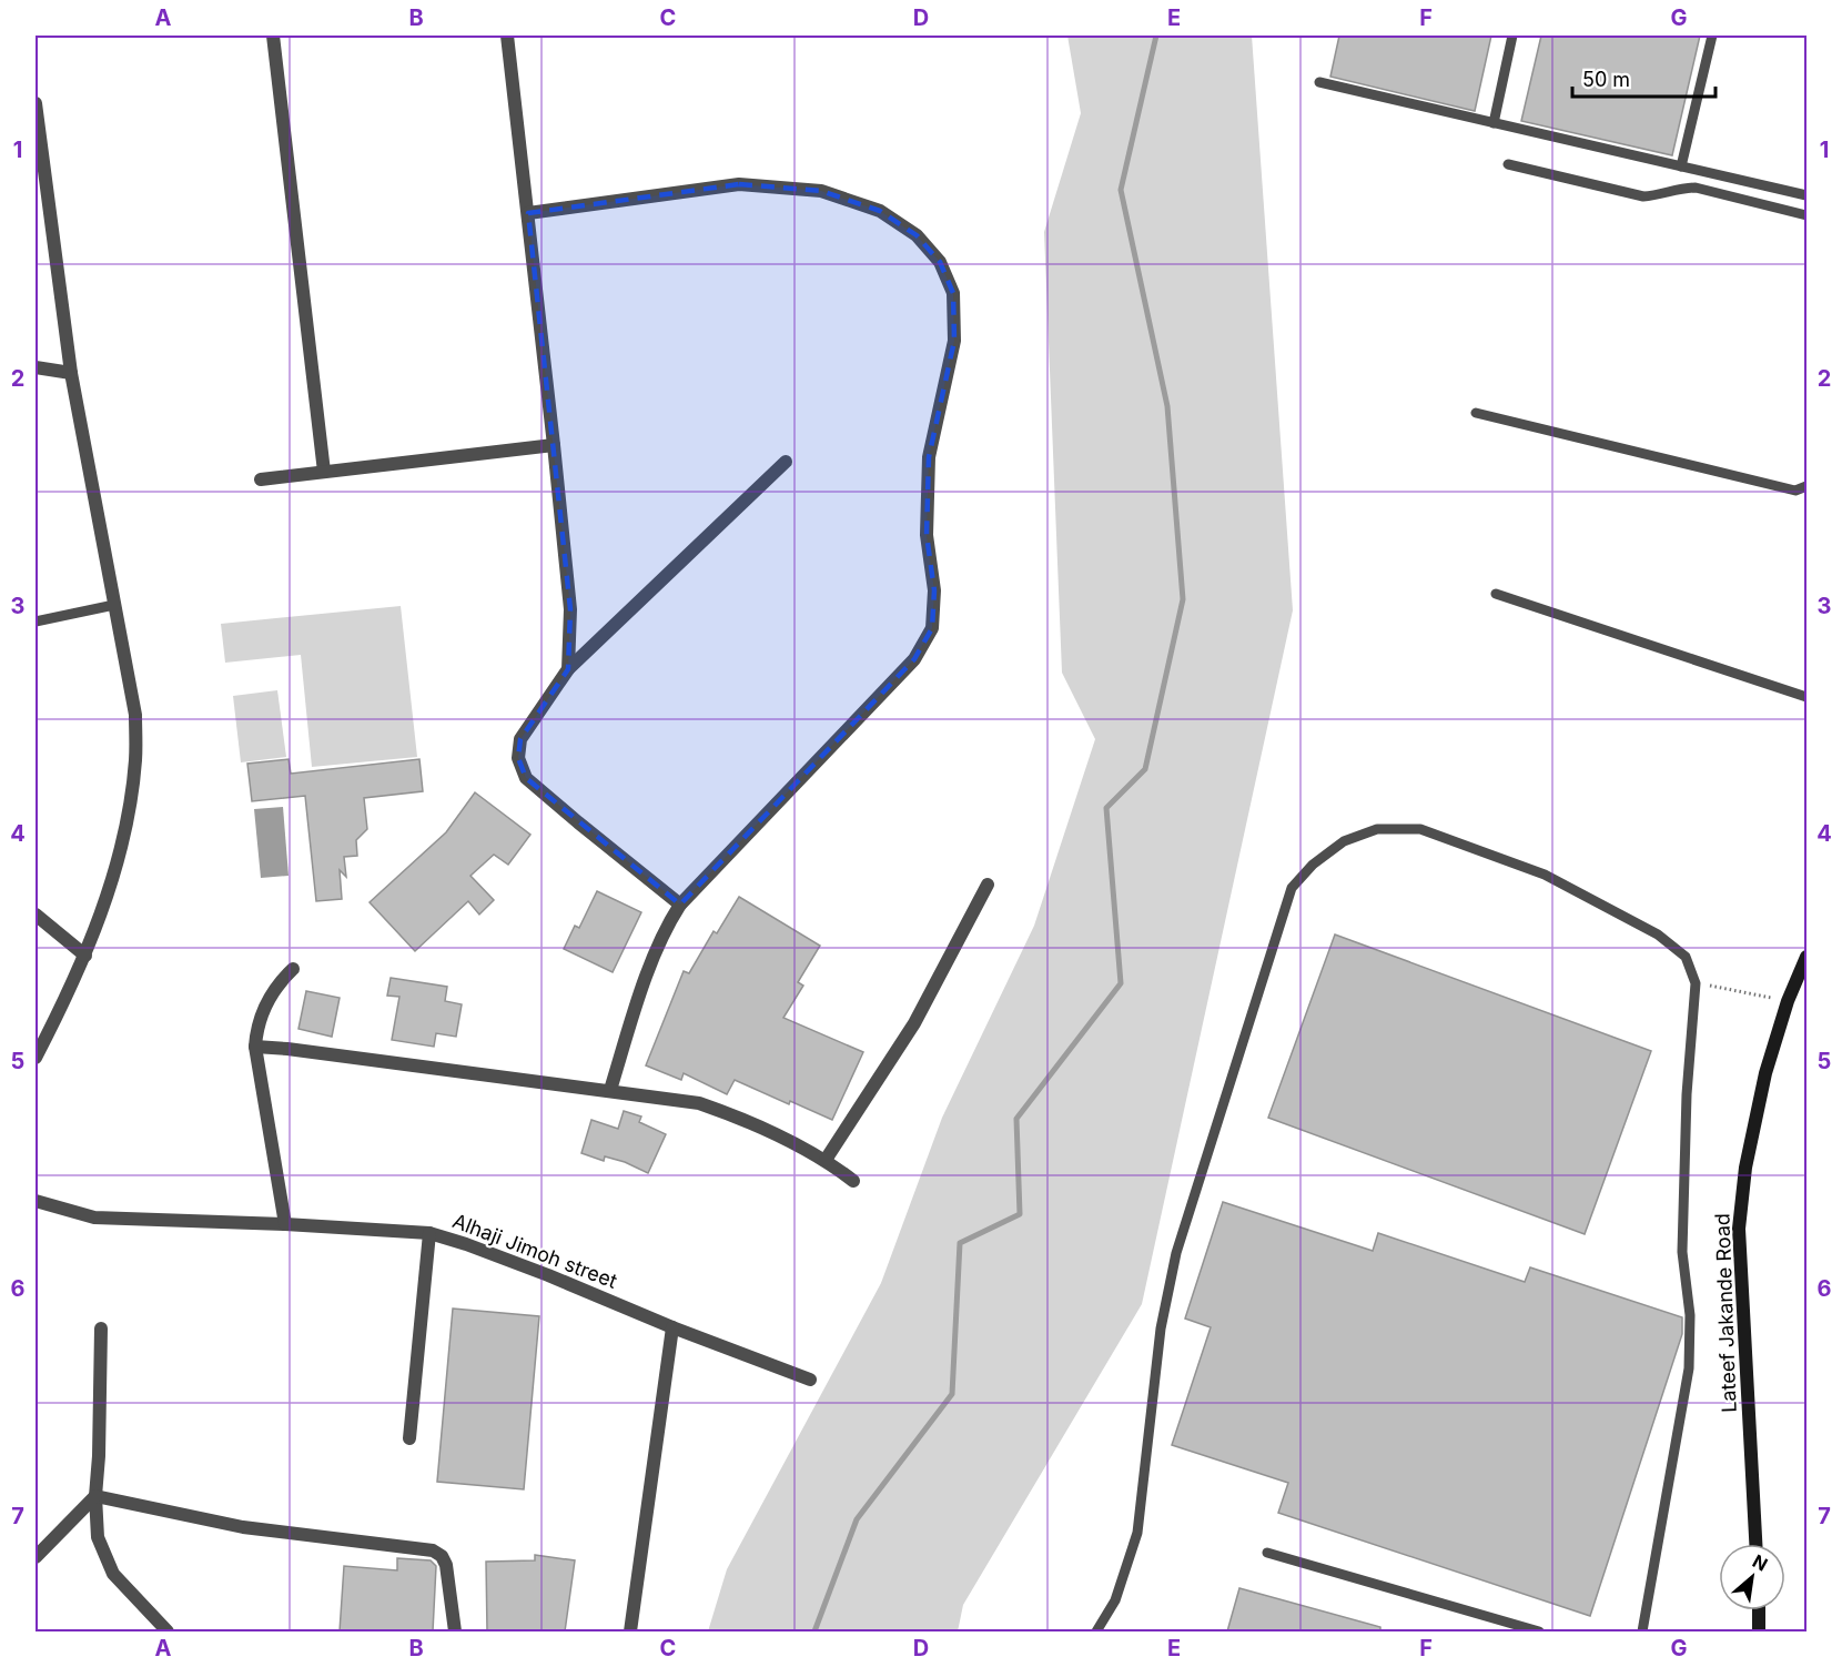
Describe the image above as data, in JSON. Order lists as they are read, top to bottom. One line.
{"streets":{"main road":["Lateef Jakande Road"],"street":["Alhaji Jimoh street"]},"scale_bar":"50 m","north":"top right","grid":{"columns":["A","B","C","D","E","F","G"],"rows":["1","2","3","4","5","6","7"]}}
